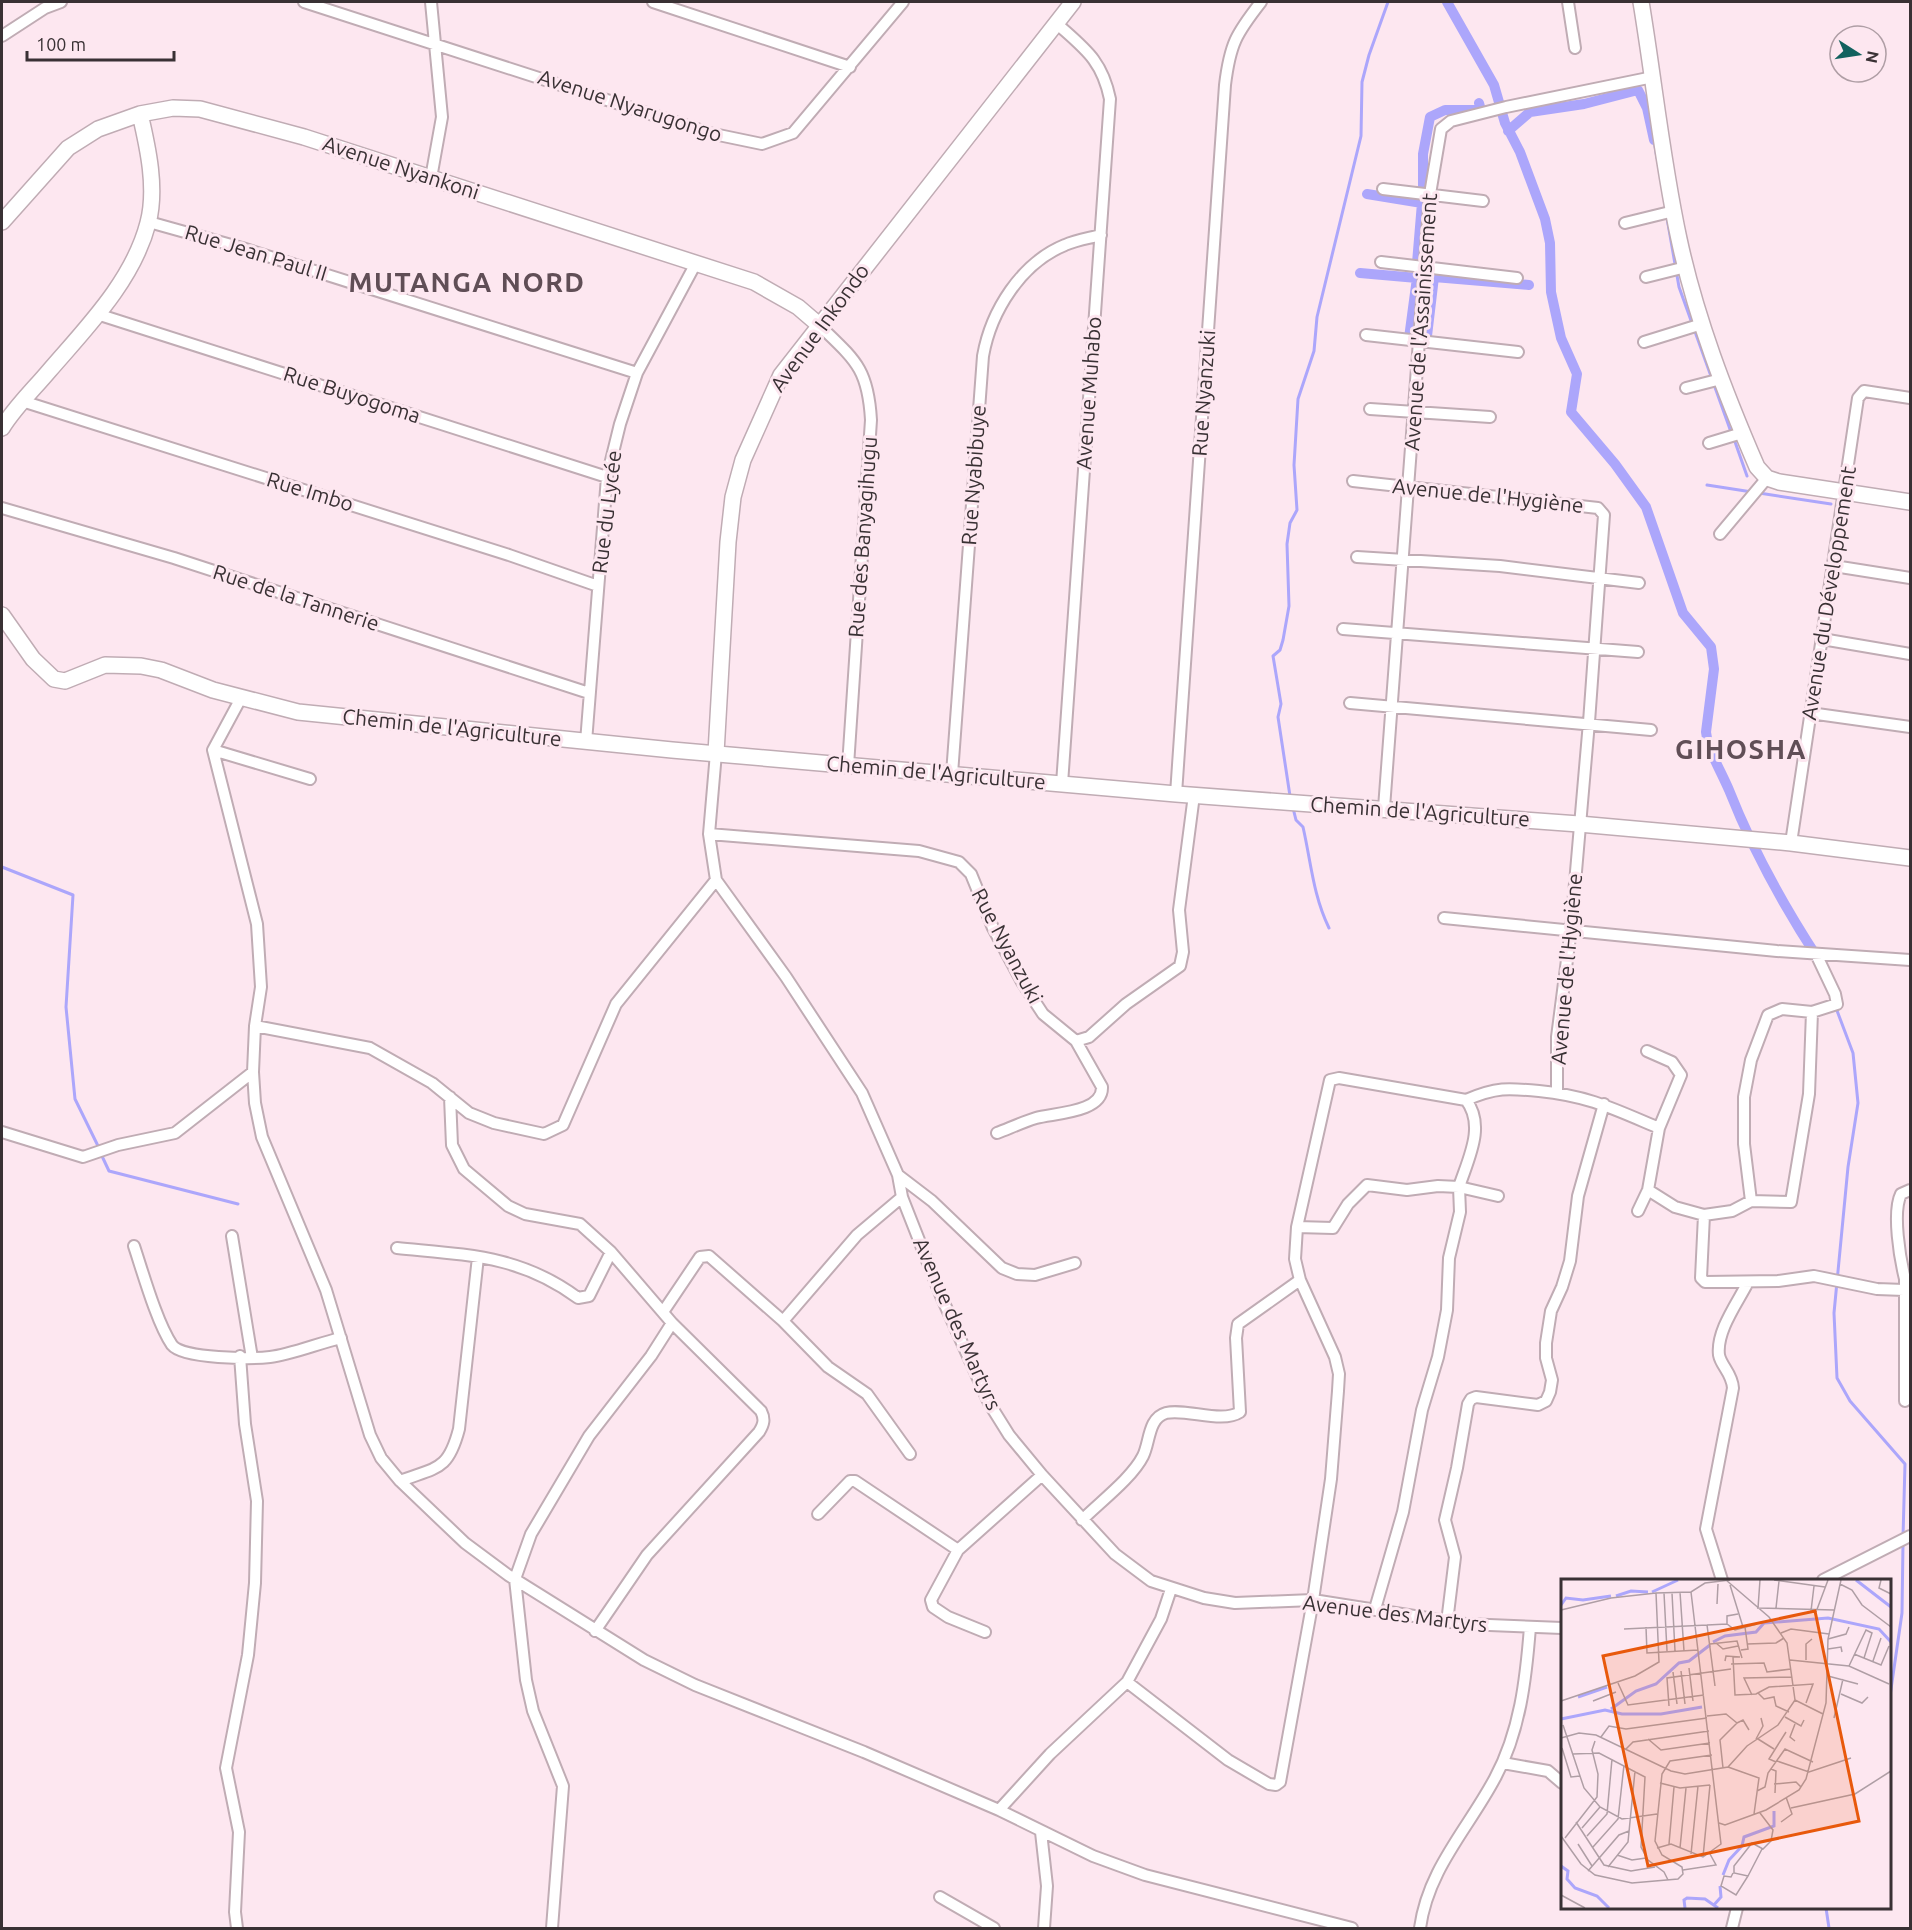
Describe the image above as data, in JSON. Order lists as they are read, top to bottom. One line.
{"streets":{"street":["Avenue Nyarugongo","Avenue Nyankoni","Rue Jean Paul II","Avenue de l'Assainissement","Avenue Inkondo","Avenue Muhabo","Rue Nyanzuki","Rue Buyogoma","Rue Nyabibuye","Rue Imbo","Avenue de l'Hygiène","Rue du Lycée","Rue des Banyagihugu","Avenue du Développement","Rue de la Tannerie","Chemin de l'Agriculture","Avenue des Martyrs"]},"crossings":[["Avenue Nyankoni","Avenue Inkondo"],["Avenue Nyankoni","Rue du Lycée"],["Avenue Nyankoni","Rue des Banyagihugu"],["Rue Jean Paul II","Rue du Lycée"],["Avenue de l'Assainissement","Avenue de l'Hygiène"],["Avenue de l'Assainissement","Chemin de l'Agriculture"],["Avenue Inkondo","Avenue Muhabo"],["Avenue Inkondo","Rue des Banyagihugu"],["Avenue Inkondo","Chemin de l'Agriculture"],["Avenue Inkondo","Avenue des Martyrs"],["Avenue Muhabo","Rue Nyabibuye"],["Avenue Muhabo","Chemin de l'Agriculture"],["Rue Nyanzuki","Chemin de l'Agriculture"],["Rue Nyanzuki","Avenue des Martyrs"],["Rue Buyogoma","Rue du Lycée"],["Rue Nyabibuye","Chemin de l'Agriculture"],["Rue Imbo","Rue du Lycée"],["Avenue de l'Hygiène","Chemin de l'Agriculture"],["Rue du Lycée","Rue de la Tannerie"],["Rue du Lycée","Chemin de l'Agriculture"],["Rue des Banyagihugu","Chemin de l'Agriculture"],["Avenue du Développement","Chemin de l'Agriculture"],["Chemin de l'Agriculture","Avenue des Martyrs"]],"districts":["MUTANGA NORD","GIHOSHA"],"scale_bar":"100 m","north":"right"}
